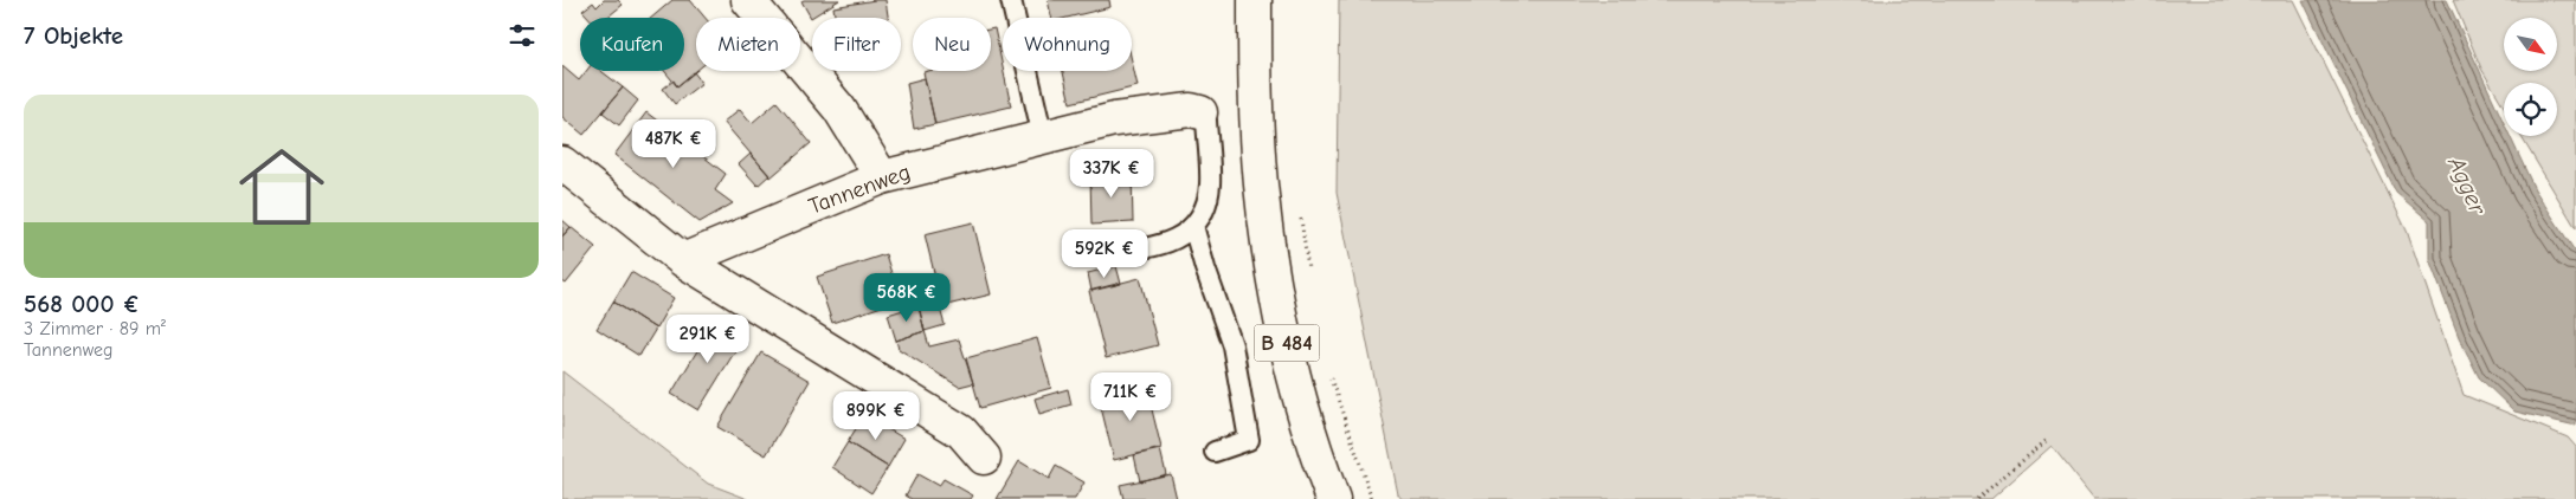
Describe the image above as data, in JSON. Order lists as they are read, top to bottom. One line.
{"streets":{"street":["Tannenweg","B 484"]},"water":["Agger"],"north":"bottom right","page":{"heading":"7 Objekte","chip":["Kaufen","Mieten","Filter","Neu","Wohnung"],"list":[{"name":"568 000 €","note":"3 Zimmer · 89 m² · Tannenweg"}],"price":["487K €","337K €","592K €","568K €","291K €","711K €","899K €"]}}
